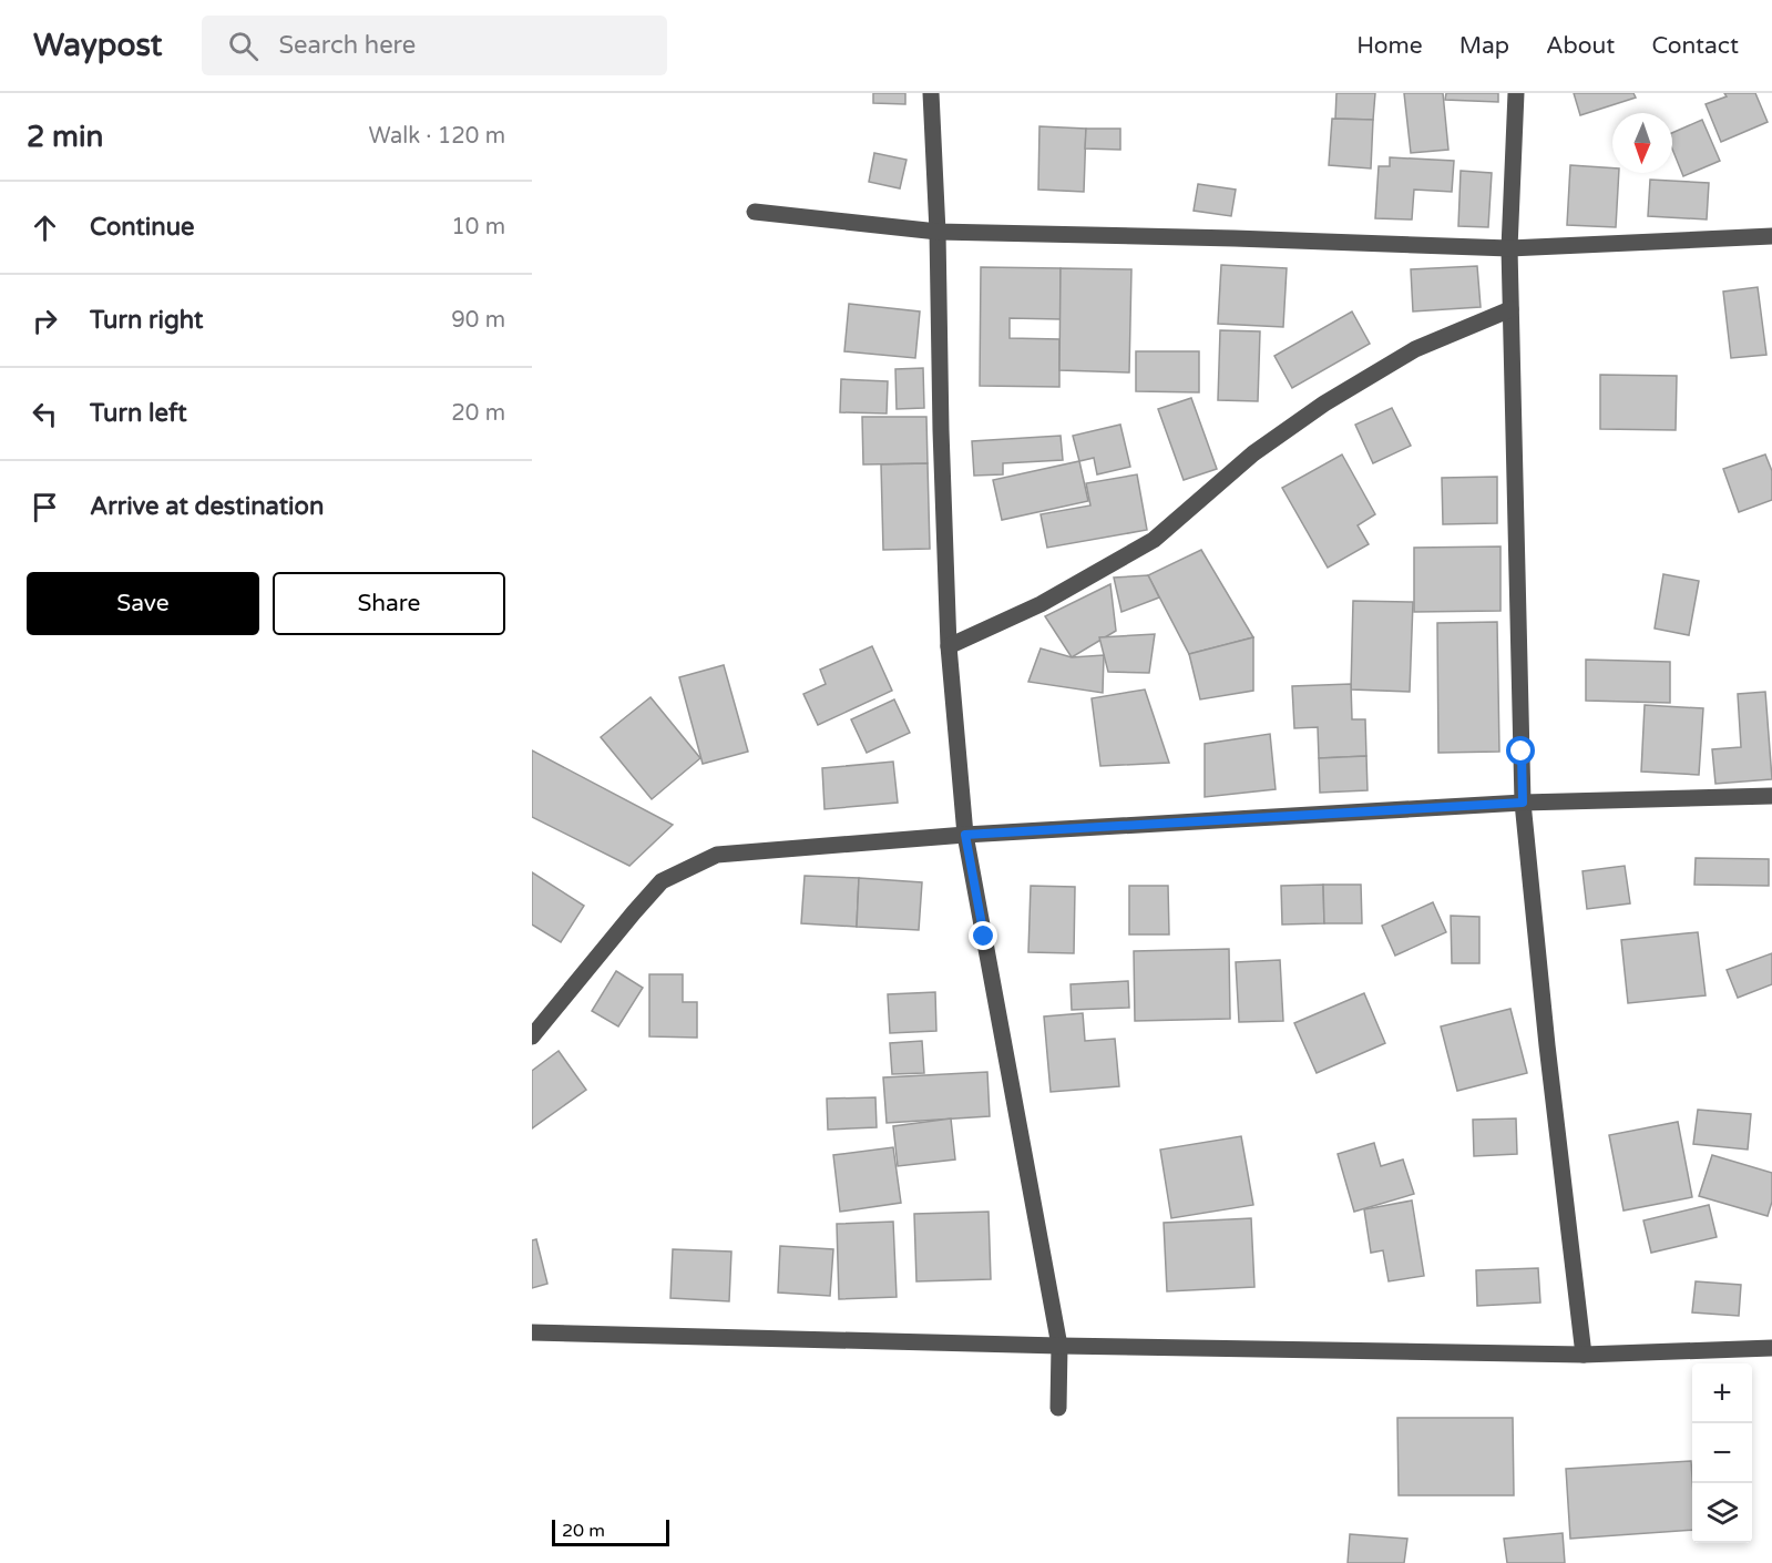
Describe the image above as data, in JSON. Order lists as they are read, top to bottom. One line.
{"scale_bar":"20 m","north":"bottom","page":{"header":"Waypost","search":"Search here","nav":["Home","Map","About","Contact"],"heading":["2 min","Walk · 120 m"],"list":[["Continue","10 m"],["Turn right","90 m"],["Turn left","20 m"],"Arrive at destination"],"buttons":["Save","Share"],"map_buttons":["+","−"],"scale":"20 m"}}
